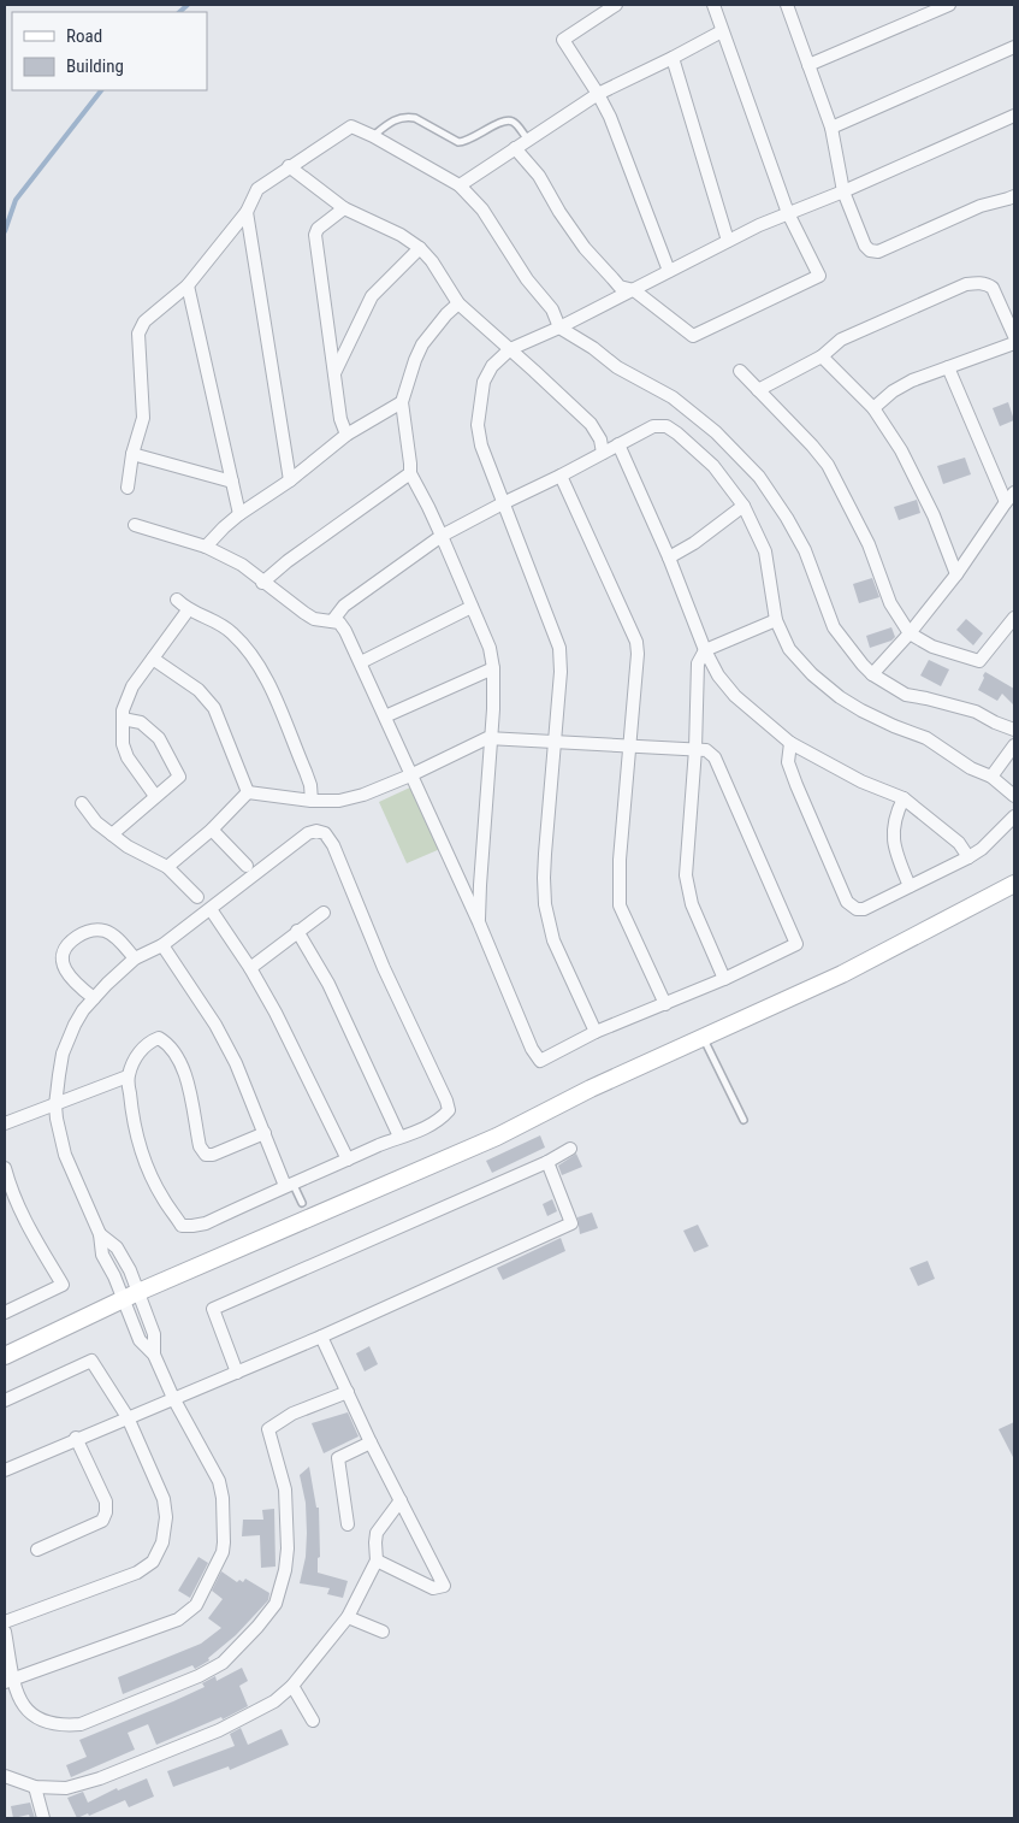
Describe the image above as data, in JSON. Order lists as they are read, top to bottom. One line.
{"legend":["Road","Building"]}
